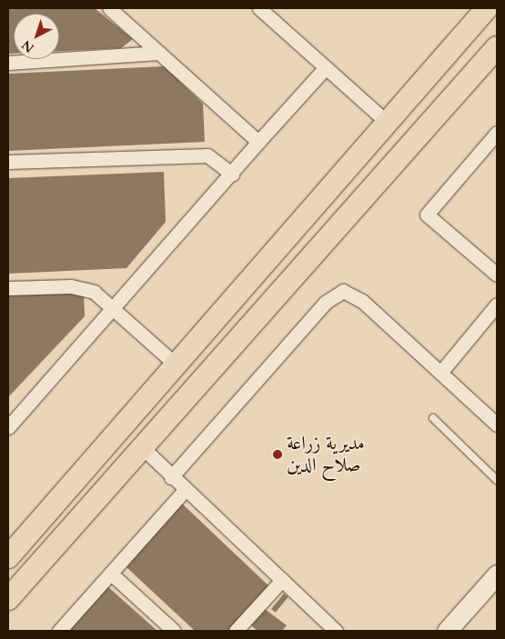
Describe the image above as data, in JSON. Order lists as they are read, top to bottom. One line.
{"places":["مديرية زراعة صلاح الدين"],"north":"bottom left"}
